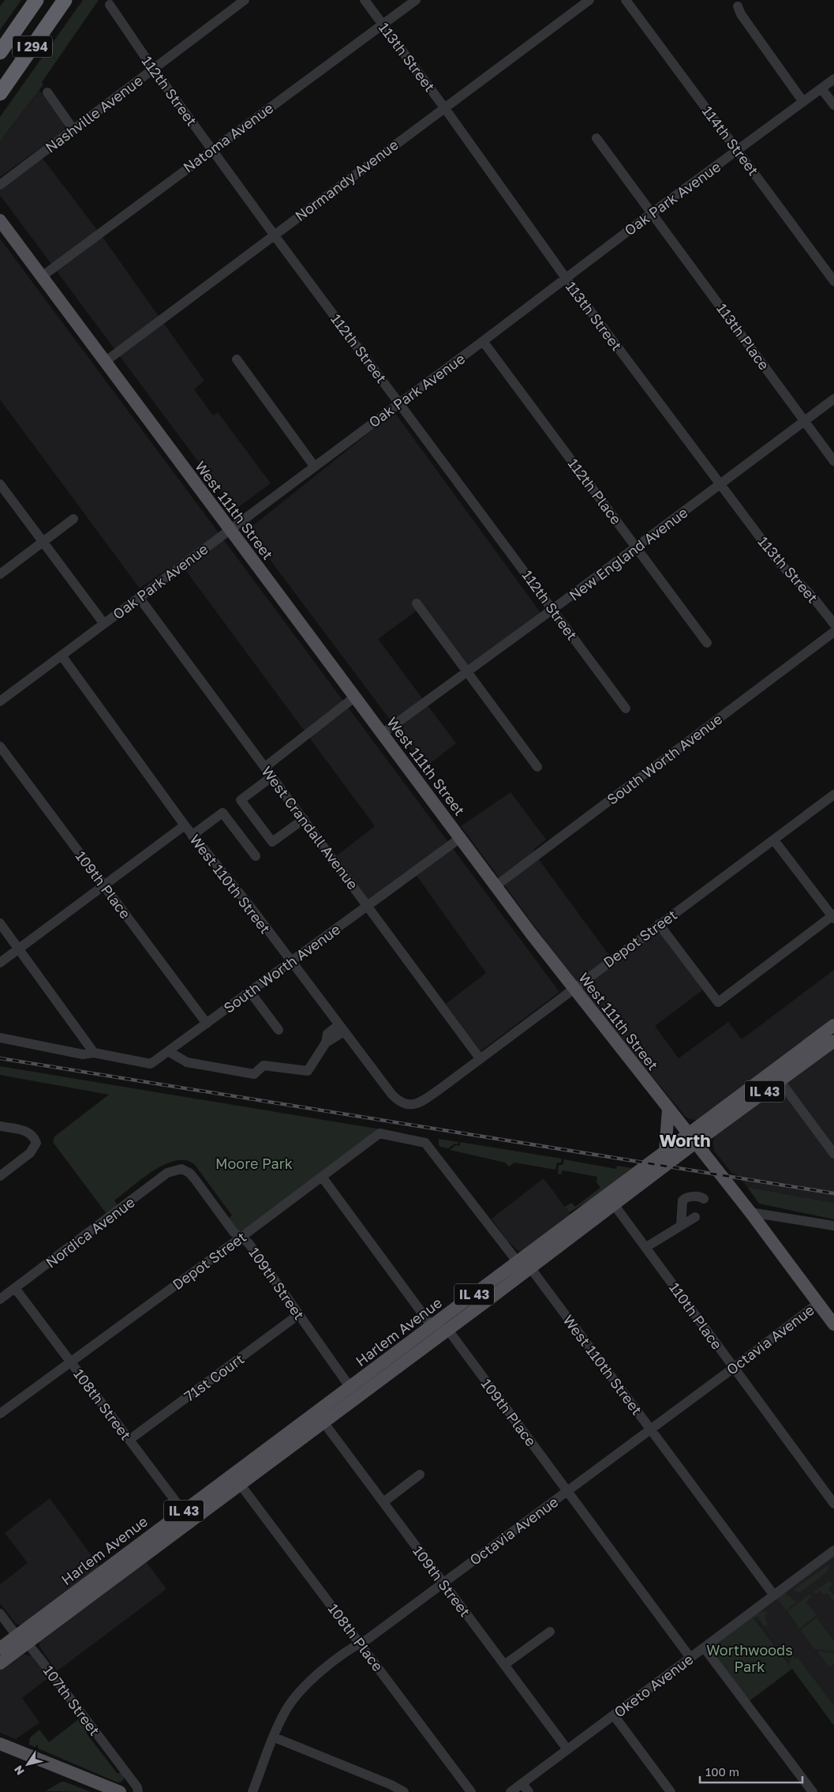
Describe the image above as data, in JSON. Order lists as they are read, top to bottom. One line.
{"streets":{"highway":["I 294"],"main road":["West 111th Street","IL 43","Harlem Avenue"],"street":["113th Street","112th Street","Nashville Avenue","Natoma Avenue","114th Street","Normandy Avenue","Oak Park Avenue","113th Place","112th Place","New England Avenue","South Worth Avenue","West Crandall Avenue","West 110th Street","109th Place","Depot Street","Nordica Avenue","109th Street","110th Place","Octavia Avenue","71st Court","108th Street","108th Place","Oketo Avenue","107th Street"]},"crossings":[["113th Street","Natoma Avenue"],["113th Street","Normandy Avenue"],["113th Street","Oak Park Avenue"],["113th Street","New England Avenue"],["112th Street","Nashville Avenue"],["112th Street","Natoma Avenue"],["112th Street","Normandy Avenue"],["112th Street","Oak Park Avenue"],["112th Street","New England Avenue"],["Natoma Avenue","West 111th Street"],["114th Street","Oak Park Avenue"],["Normandy Avenue","West 111th Street"],["Oak Park Avenue","113th Place"],["Oak Park Avenue","112th Place"],["Oak Park Avenue","West 111th Street"],["Oak Park Avenue","West Crandall Avenue"],["Oak Park Avenue","West 110th Street"],["113th Place","New England Avenue"],["112th Place","New England Avenue"],["West 111th Street","New England Avenue"],["West 111th Street","South Worth Avenue"],["West 111th Street","Depot Street"],["West 111th Street","Harlem Avenue"],["West 111th Street","Octavia Avenue"],["South Worth Avenue","West Crandall Avenue"],["South Worth Avenue","West 110th Street"],["South Worth Avenue","109th Place"],["West Crandall Avenue","Depot Street"],["West 110th Street","Depot Street"],["West 110th Street","Harlem Avenue"],["West 110th Street","Octavia Avenue"],["West 110th Street","Oketo Avenue"],["109th Place","Harlem Avenue"],["109th Place","Octavia Avenue"],["109th Place","Oketo Avenue"],["Depot Street","109th Street"],["Depot Street","108th Street"],["Nordica Avenue","109th Street"],["Nordica Avenue","108th Street"],["109th Street","Harlem Avenue"],["109th Street","Octavia Avenue"],["109th Street","71st Court"],["109th Street","Oketo Avenue"],["110th Place","Harlem Avenue"],["110th Place","Octavia Avenue"],["Harlem Avenue","108th Street"],["Harlem Avenue","108th Place"],["Harlem Avenue","107th Street"],["Octavia Avenue","108th Place"],["71st Court","108th Street"]],"districts":["Worth"],"parks":["Moore Park","Worthwoods Park"],"scale_bar":"100 m","north":"bottom left"}
